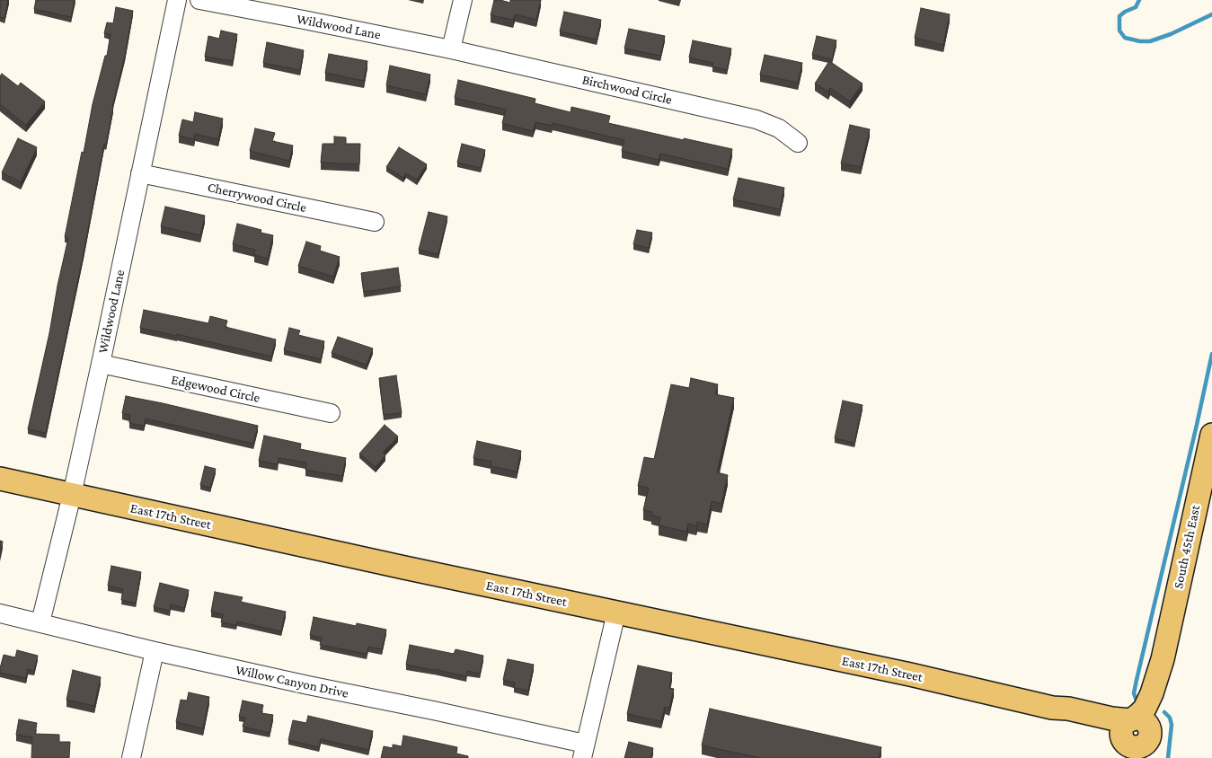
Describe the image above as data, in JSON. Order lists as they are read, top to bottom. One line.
{"streets":{"main road":["East 17th Street","South 45th East"],"street":["Wildwood Lane","Birchwood Circle","Cherrywood Circle","Edgewood Circle","Willow Canyon Drive"]},"crossings":[["Wildwood Lane","Birchwood Circle"],["Wildwood Lane","Cherrywood Circle"],["Wildwood Lane","Edgewood Circle"],["Wildwood Lane","East 17th Street"],["Wildwood Lane","Willow Canyon Drive"],["East 17th Street","South 45th East"]]}
